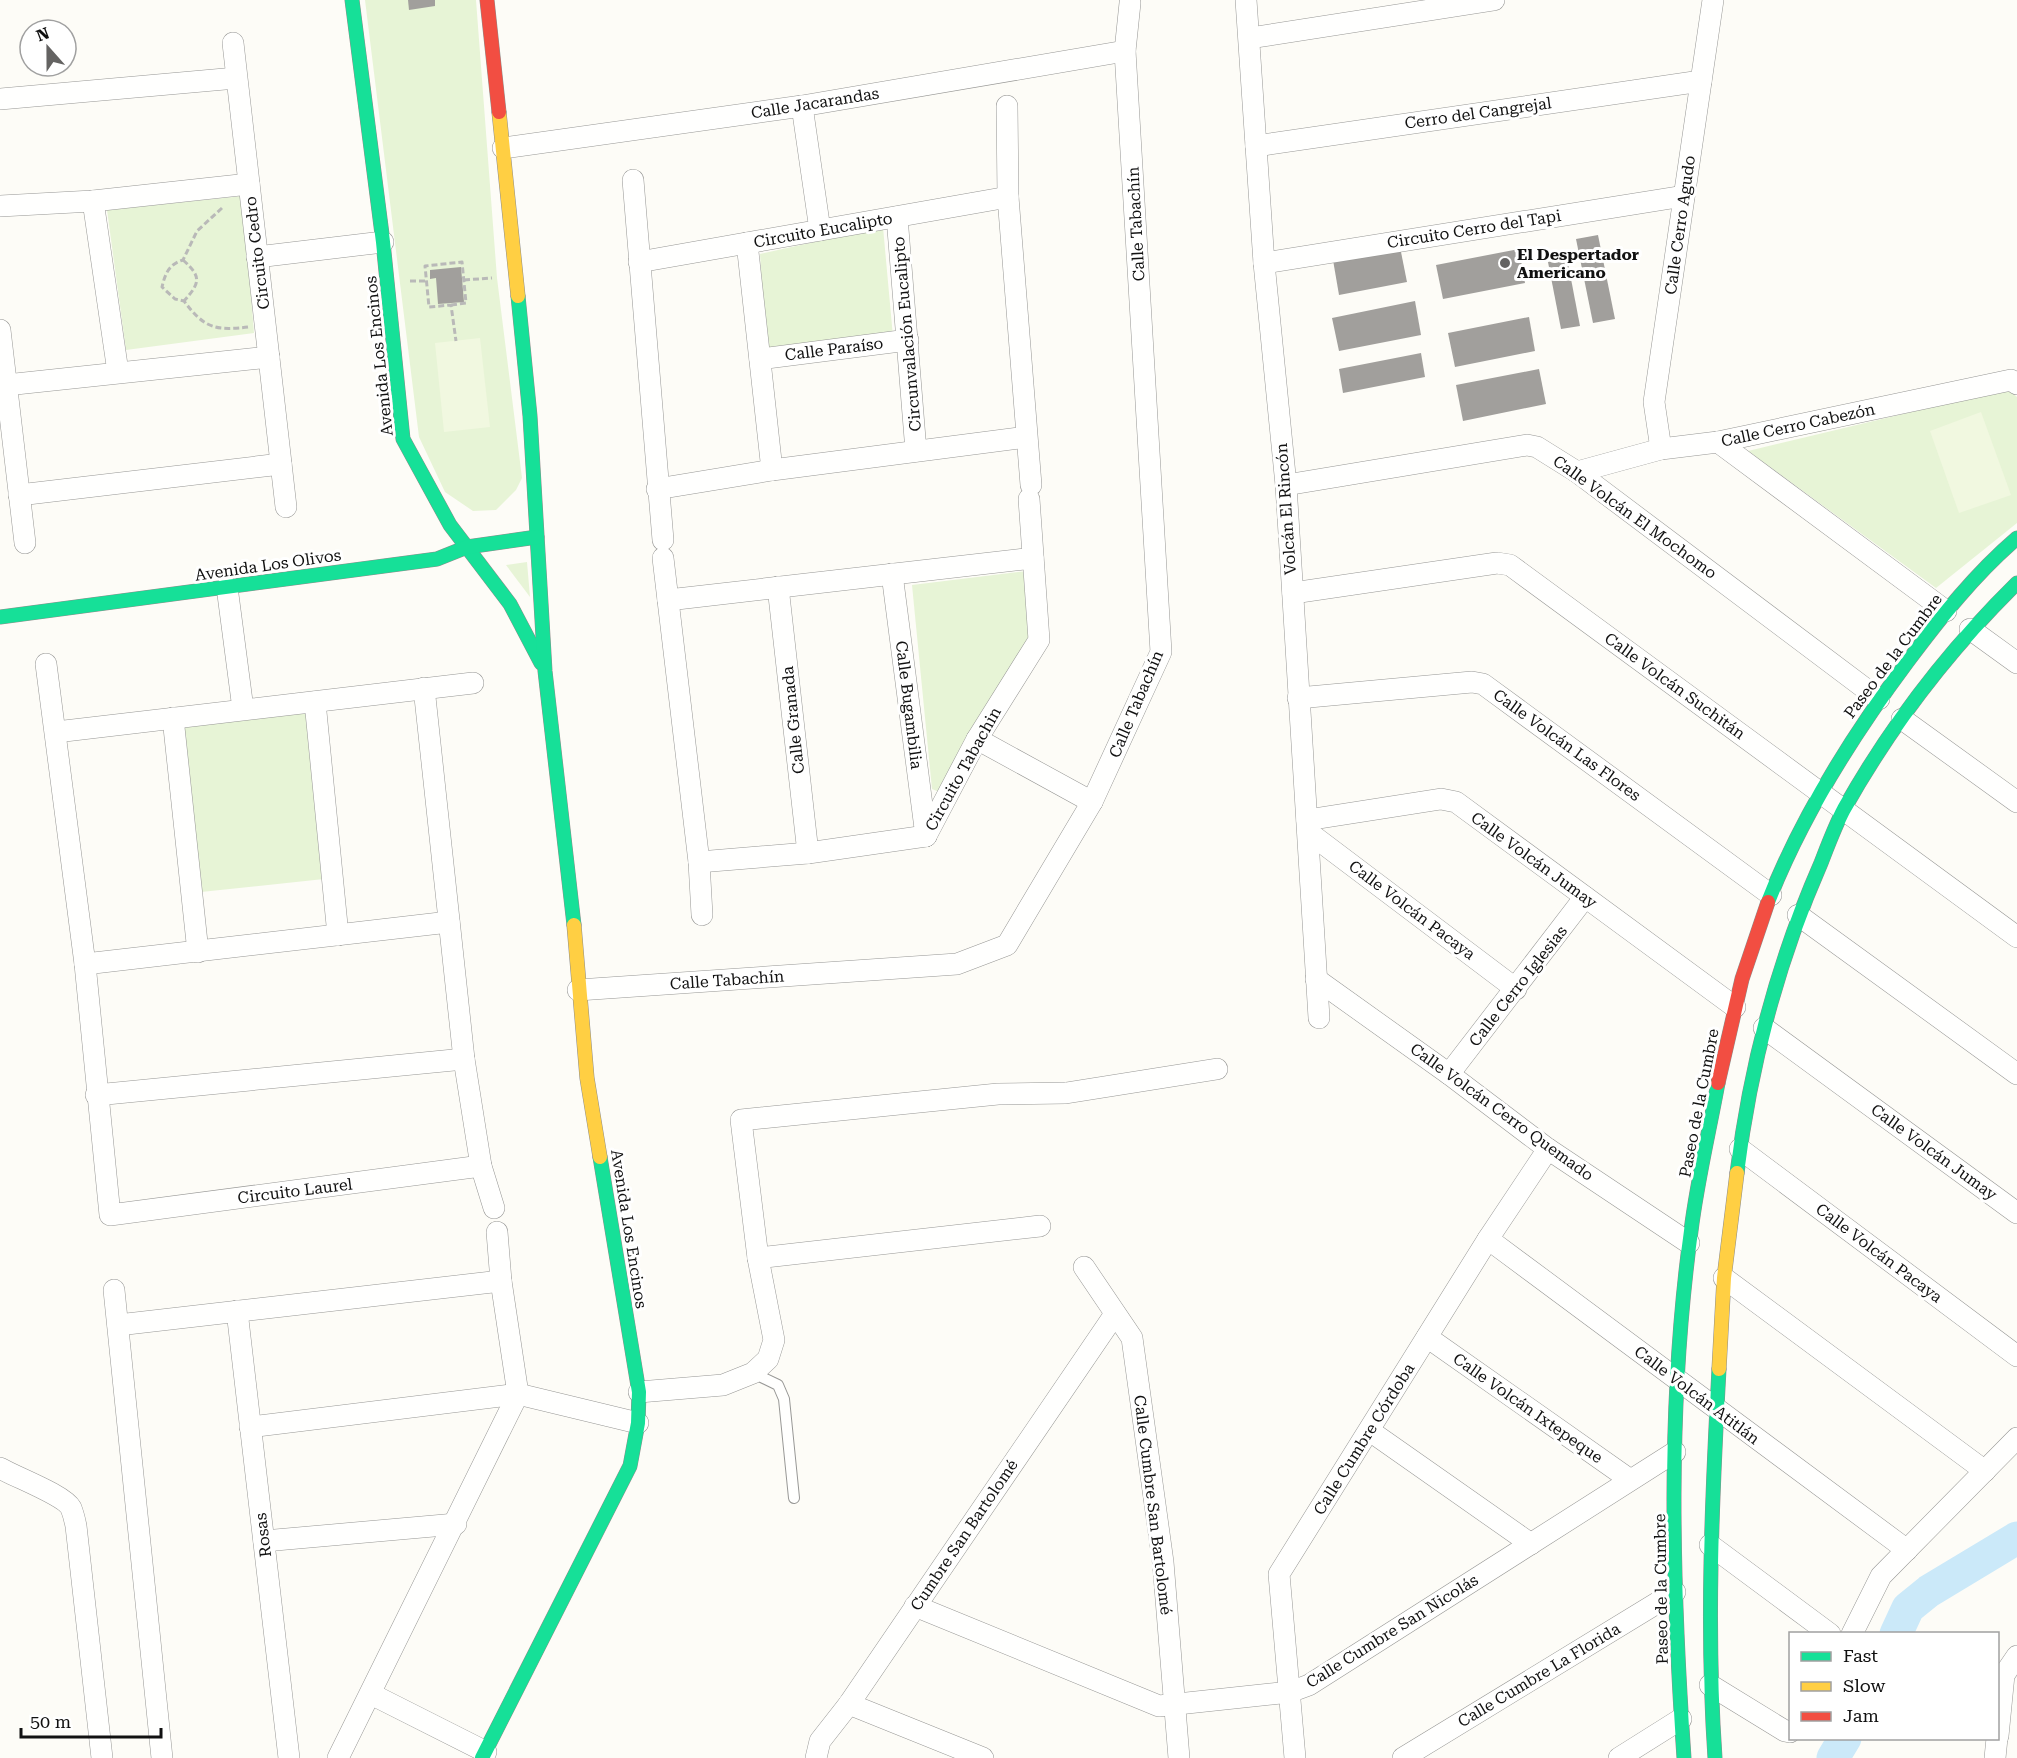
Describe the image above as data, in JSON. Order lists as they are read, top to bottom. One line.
{"streets":{"street":["Calle Jacarandas","Cerro del Cangrejal","Calle Tabachín","Calle Cerro Agudo","Circuito Cerro del Tapi","Circuito Eucalipto","Circuito Cedro","Circunvalación Eucalipto","Calle Paraíso","Avenida Los Encinos","Calle Cerro Cabezón","Volcán El Rincón","Calle Volcán El Mochomo","Avenida Los Olivos","Paseo de la Cumbre","Calle Volcán Suchitán","Calle Bugambilia","Calle Granada","Calle Volcán Las Flores","Circuito Tabachin","Calle Volcán Jumay","Calle Volcán Pacaya","Calle Cerro Iglesias","Calle Volcán Cerro Quemado","Circuito Laurel","Calle Volcán Atitlán","Calle Volcán Ixtepeque","Calle Cumbre Córdoba","Calle Cumbre San Bartolomé","Rosas","Cumbre San Bartolomé","Calle Cumbre San Nicolás","Calle Cumbre La Florida"]},"crossings":[["Calle Jacarandas","Calle Tabachín"],["Calle Jacarandas","Avenida Los Encinos"],["Cerro del Cangrejal","Calle Cerro Agudo"],["Cerro del Cangrejal","Volcán El Rincón"],["Calle Tabachín","Avenida Los Encinos"],["Calle Cerro Agudo","Circuito Cerro del Tapi"],["Calle Cerro Agudo","Calle Cerro Cabezón"],["Circuito Cerro del Tapi","Volcán El Rincón"],["Circuito Eucalipto","Circunvalación Eucalipto"],["Circunvalación Eucalipto","Calle Paraíso"],["Avenida Los Encinos","Avenida Los Olivos"],["Calle Cerro Cabezón","Calle Volcán El Mochomo"],["Volcán El Rincón","Calle Volcán El Mochomo"],["Volcán El Rincón","Calle Volcán Suchitán"],["Volcán El Rincón","Calle Volcán Las Flores"],["Volcán El Rincón","Calle Volcán Jumay"],["Volcán El Rincón","Calle Volcán Pacaya"],["Volcán El Rincón","Calle Volcán Cerro Quemado"],["Calle Volcán El Mochomo","Paseo de la Cumbre"],["Paseo de la Cumbre","Calle Volcán Suchitán"],["Paseo de la Cumbre","Calle Volcán Las Flores"],["Paseo de la Cumbre","Calle Volcán Jumay"],["Paseo de la Cumbre","Calle Volcán Cerro Quemado"],["Paseo de la Cumbre","Calle Volcán Atitlán"],["Paseo de la Cumbre","Calle Cumbre San Nicolás"],["Paseo de la Cumbre","Calle Cumbre La Florida"],["Calle Bugambilia","Circuito Tabachin"],["Calle Granada","Circuito Tabachin"],["Calle Volcán Jumay","Calle Volcán Pacaya"],["Calle Volcán Jumay","Calle Cerro Iglesias"],["Calle Volcán Pacaya","Calle Cerro Iglesias"],["Calle Cerro Iglesias","Calle Volcán Cerro Quemado"],["Calle Volcán Cerro Quemado","Calle Cumbre Córdoba"],["Calle Volcán Atitlán","Calle Cumbre Córdoba"],["Calle Volcán Ixtepeque","Calle Cumbre Córdoba"],["Calle Volcán Ixtepeque","Calle Cumbre San Nicolás"],["Calle Cumbre Córdoba","Calle Cumbre San Nicolás"],["Calle Cumbre San Bartolomé","Cumbre San Bartolomé"],["Calle Cumbre San Bartolomé","Calle Cumbre San Nicolás"],["Cumbre San Bartolomé","Calle Cumbre San Nicolás"]],"places":["El Despertador Americano"],"legend":["Fast","Slow","Jam"],"scale_bar":"50 m","north":"top"}
